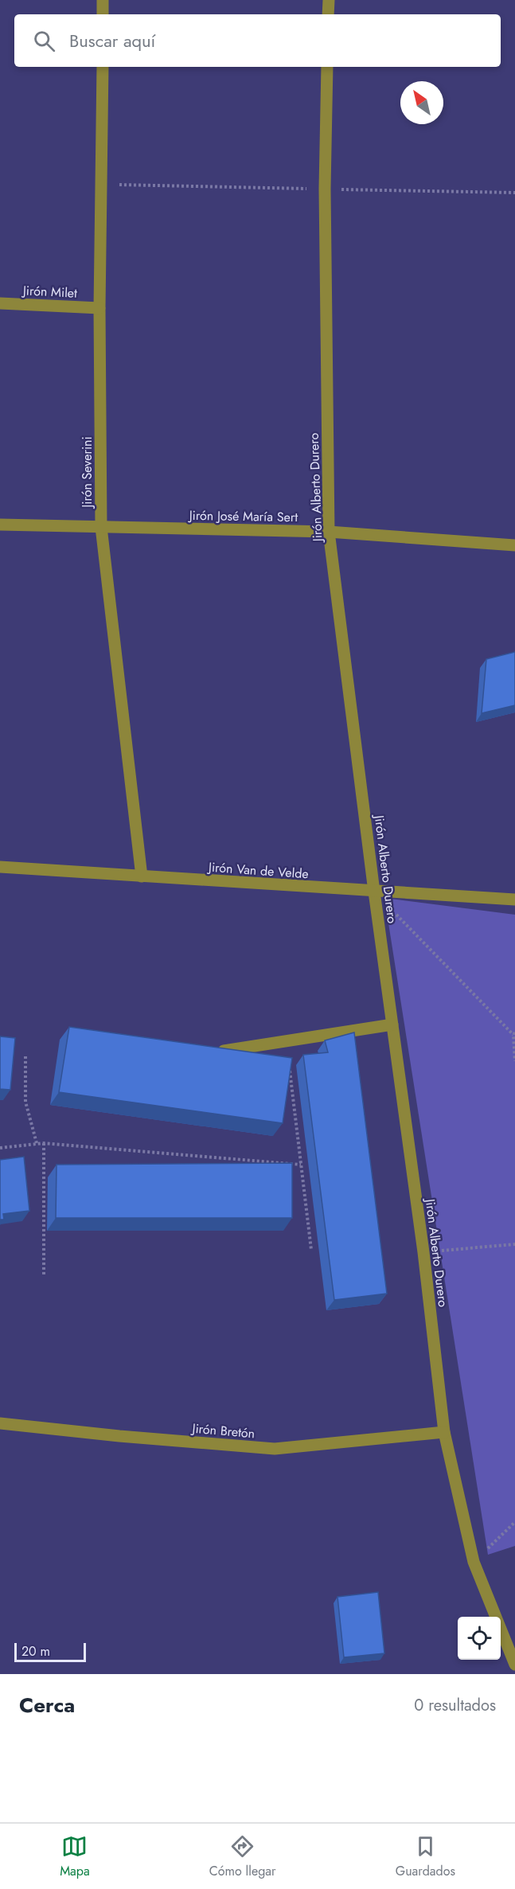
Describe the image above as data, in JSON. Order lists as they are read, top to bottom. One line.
{"streets":{"street":["Jirón Milet","Jirón Severini","Jirón Alberto Durero","Jirón José María Sert","Jirón Van de Velde","Jirón Bretón"]},"crossings":[["Jirón Milet","Jirón Severini"],["Jirón Severini","Jirón José María Sert"],["Jirón Severini","Jirón Van de Velde"],["Jirón Alberto Durero","Jirón José María Sert"],["Jirón Alberto Durero","Jirón Van de Velde"],["Jirón Alberto Durero","Jirón Bretón"]],"scale_bar":"20 m","north":"top left","page":{"search":"Buscar aquí","scale":"20 m","heading":["Cerca","0 resultados"],"nav":["Mapa","Cómo llegar","Guardados"]}}
